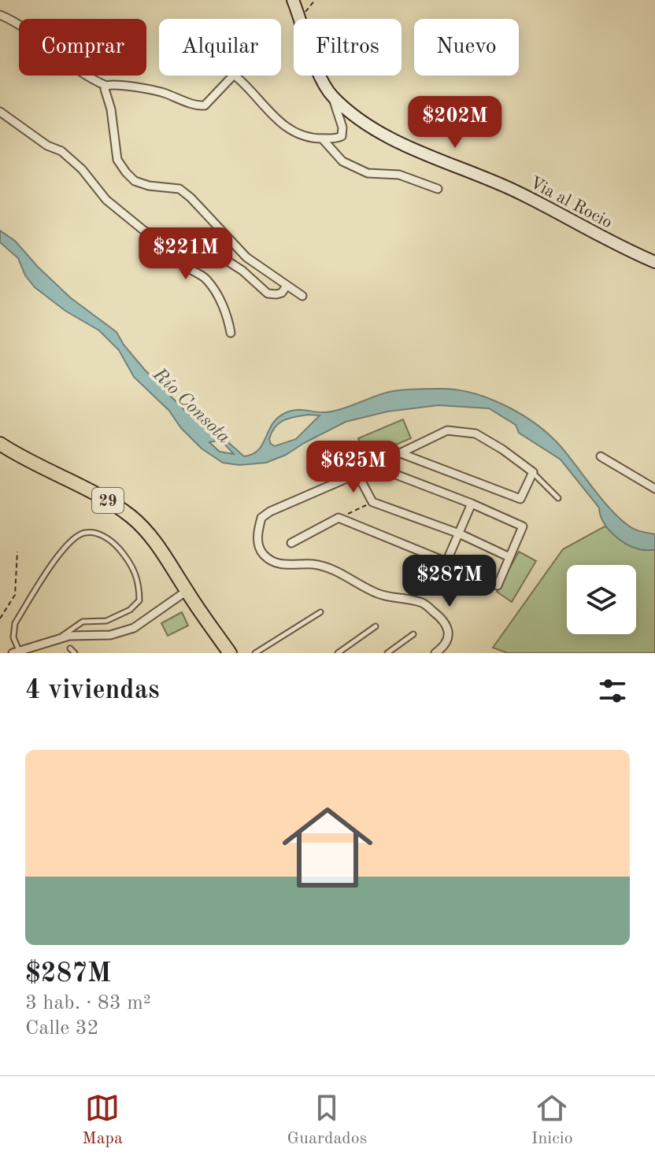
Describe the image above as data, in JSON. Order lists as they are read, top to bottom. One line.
{"streets":{"main road":["Via al Rocio","29"]},"water":["Río Consota"],"page":{"chip":["Comprar","Alquilar","Filtros","Nuevo"],"price":["$202M","$221M","$625M","$287M"],"heading":"4 viviendas","list":[{"name":"$287M","note":"3 hab. · 83 m² · Calle 32"}],"tabs":["Mapa","Guardados","Inicio"]}}
